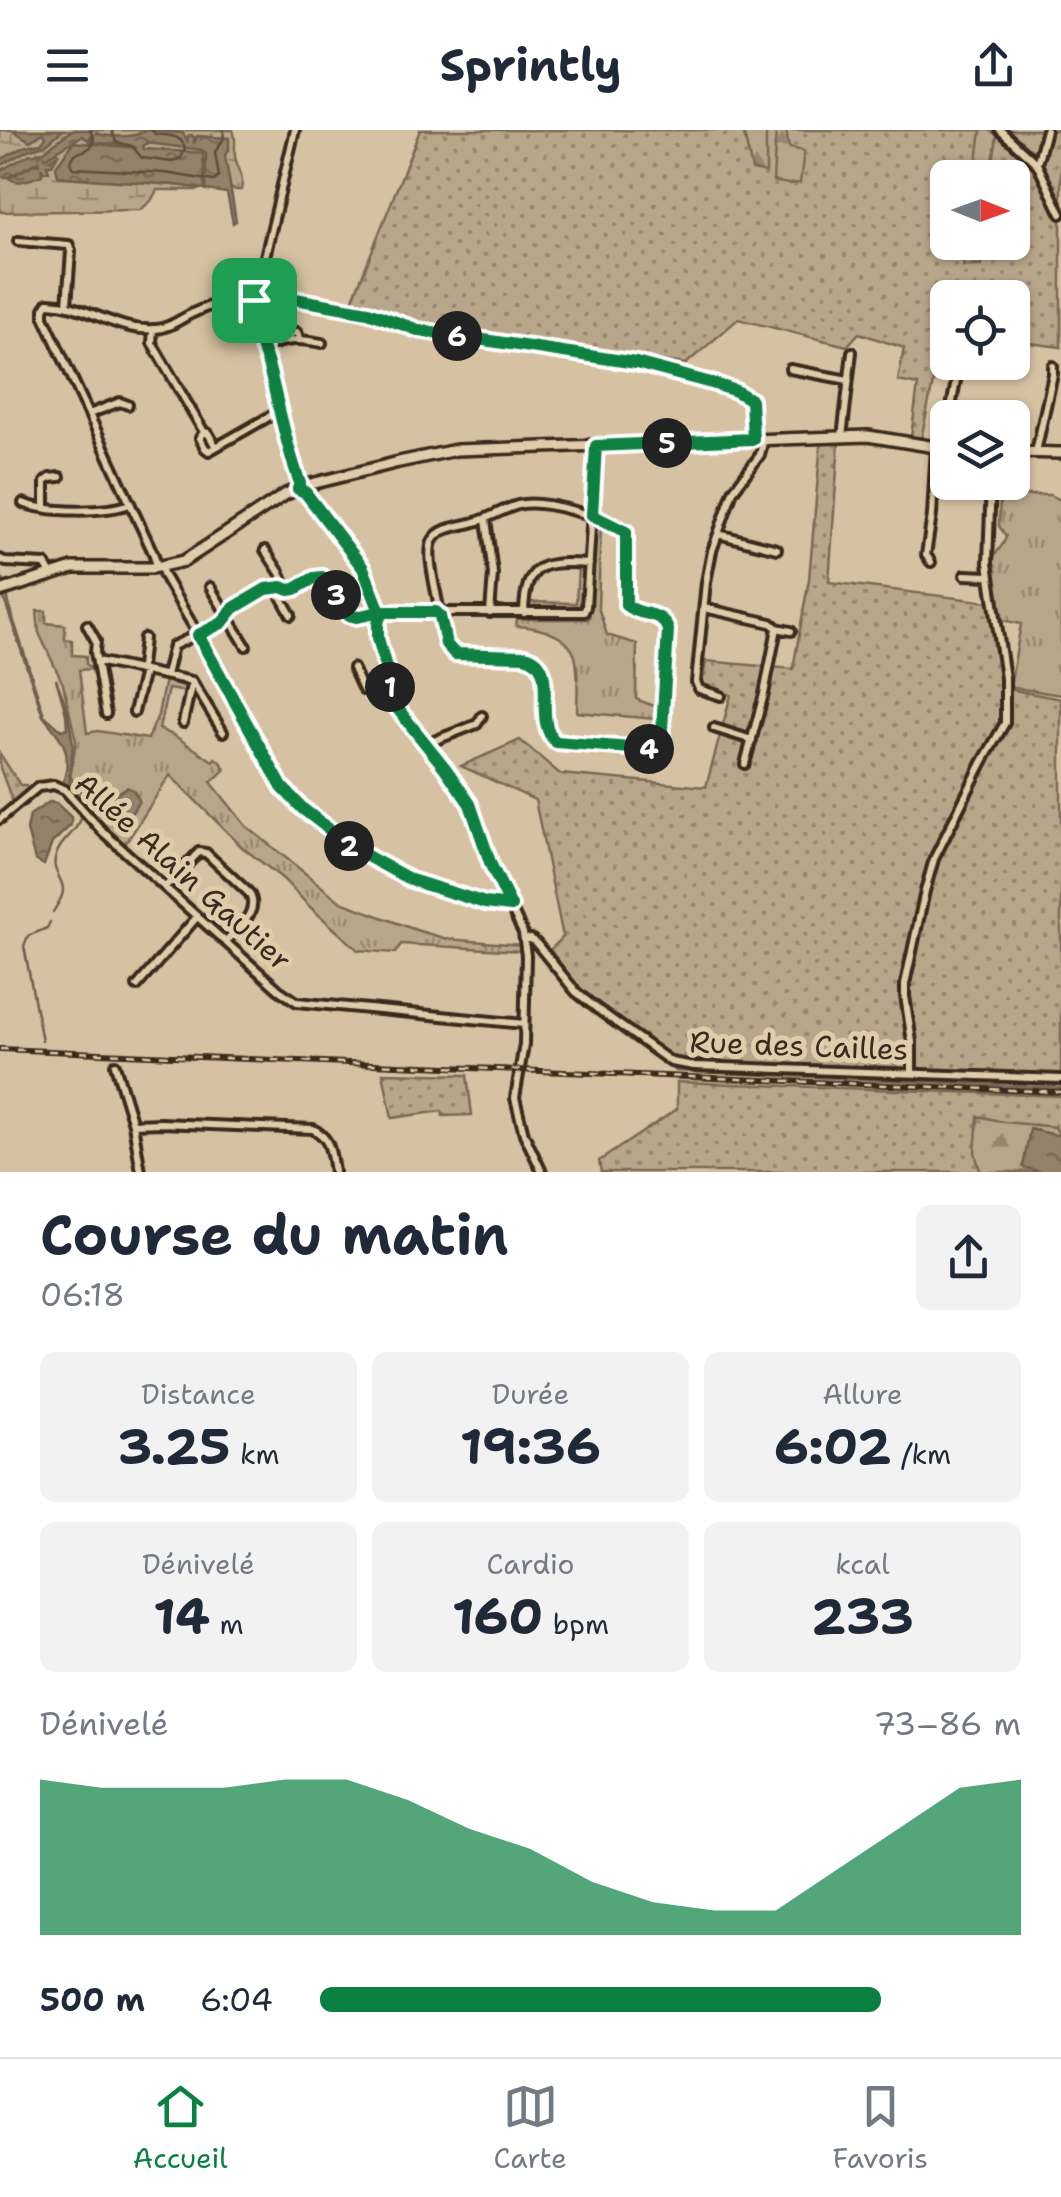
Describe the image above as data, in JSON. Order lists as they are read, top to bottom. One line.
{"streets":{"street":["Allée Alain Gautier","Rue des Cailles"]},"north":"right","page":{"header":"Sprintly","pins":["6","5","3","1","4","2"],"heading":["Course du matin","06:18"],"stats":[["Distance","3.25 km"],["Durée","19:36"],["Allure","6:02 /km"],["Dénivelé","14 m"],["Cardio","160 bpm"],["kcal","233"]],"chart":["Dénivelé","73–86 m"],"list":[{"name":"500 m","note":"6:04"}],"tabs":["Accueil","Carte","Favoris"]}}
